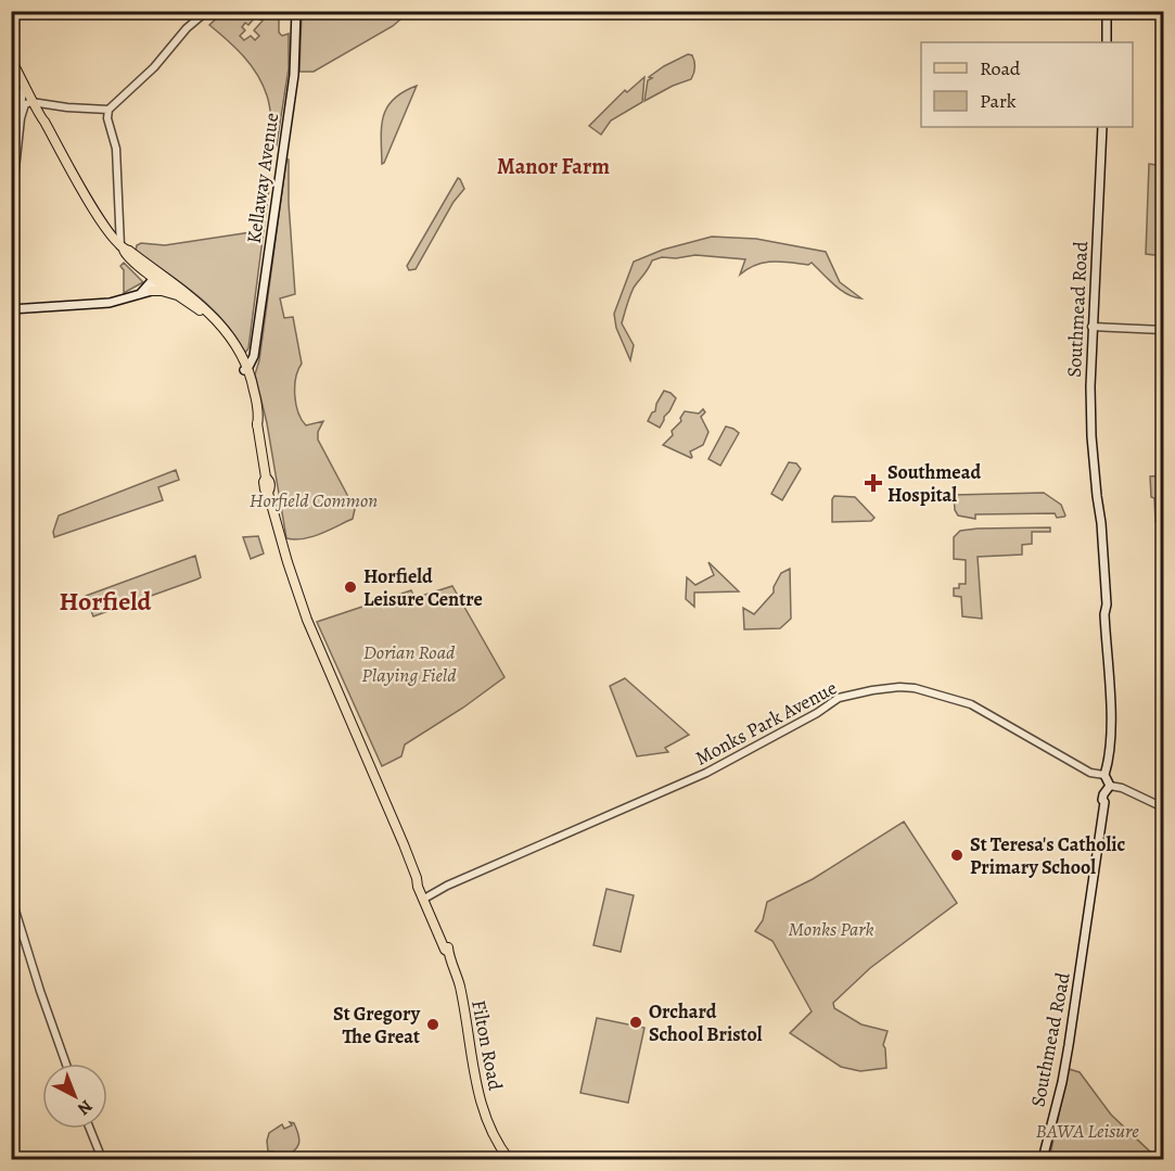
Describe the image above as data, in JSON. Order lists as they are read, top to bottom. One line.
{"streets":{"main road":["Kellaway Avenue","Southmead Road","Filton Road"],"street":["Monks Park Avenue"]},"crossings":[["Kellaway Avenue","Filton Road"],["Southmead Road","Monks Park Avenue"],["Monks Park Avenue","Filton Road"]],"districts":["Manor Farm","Horfield"],"parks":["Horfield Common","Dorian Road Playing Field","Monks Park","BAWA Leisure"],"places":{"health":["Southmead Hospital"],"other":["Horfield Leisure Centre","St Teresa's Catholic Primary School","Orchard School Bristol","St Gregory The Great"]},"legend":["Road","Park"],"north":"bottom right"}
